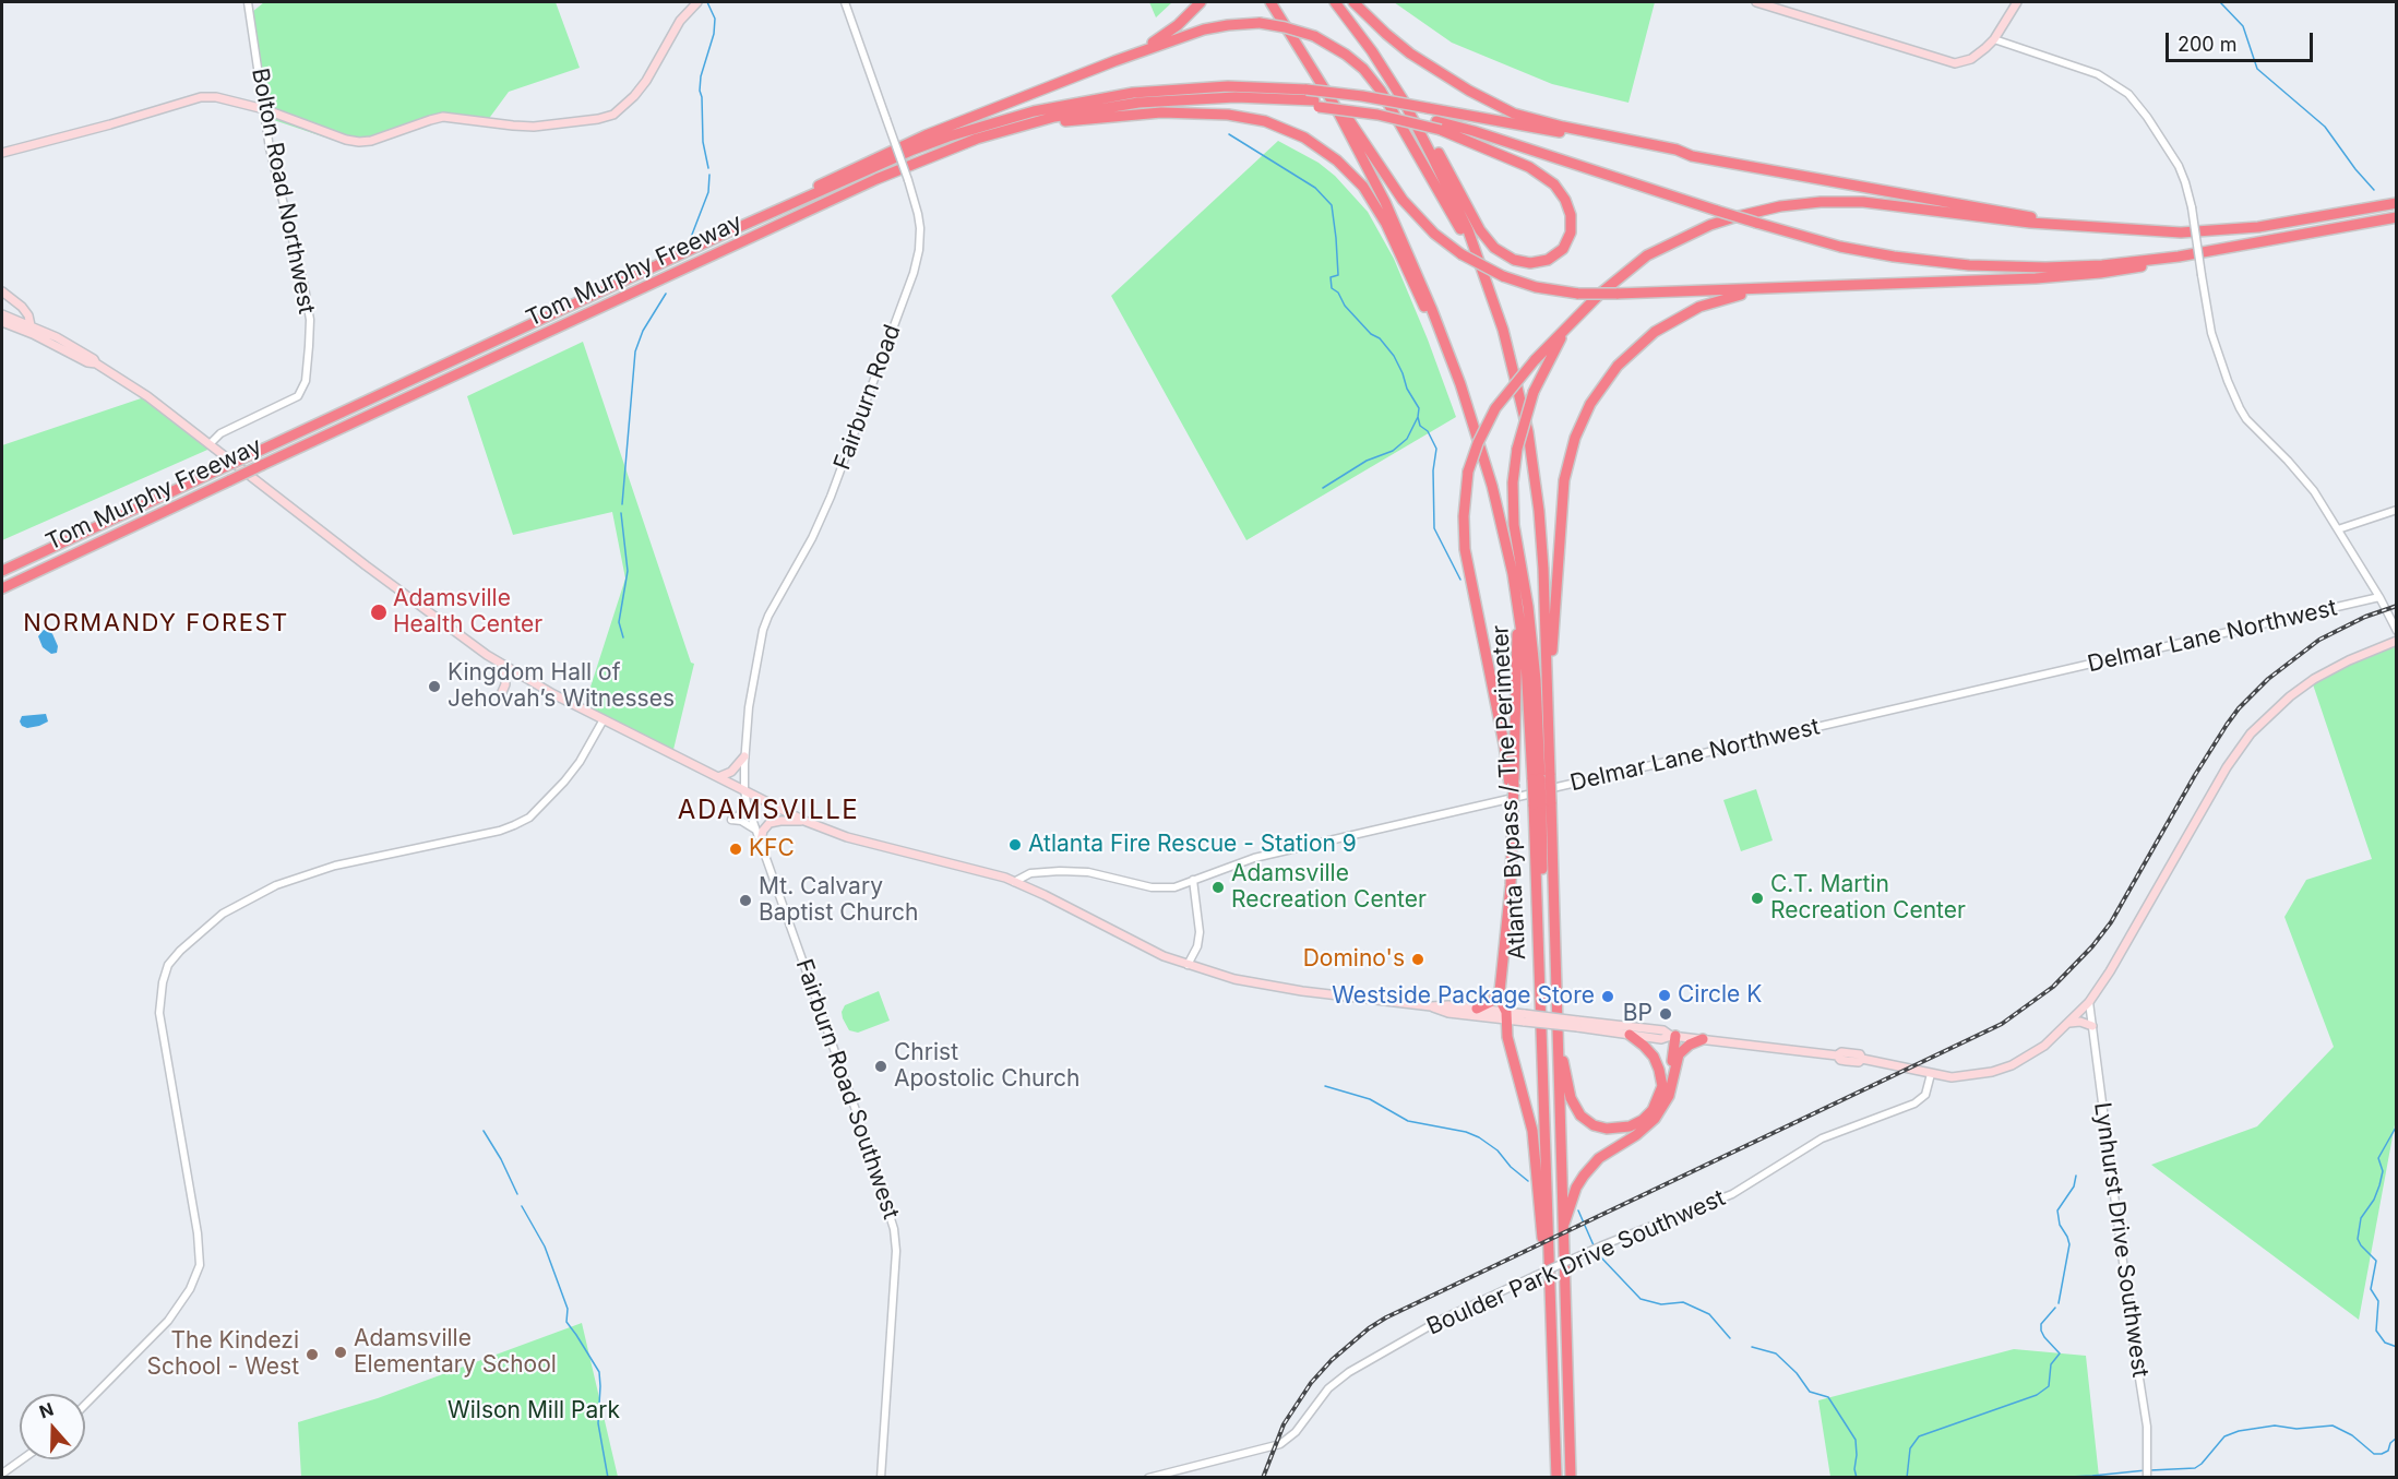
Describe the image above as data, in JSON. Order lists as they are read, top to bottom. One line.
{"streets":{"highway":["Tom Murphy Freeway","Atlanta Bypass / The Perimeter"],"street":["Bolton Road Northwest","Fairburn Road","Delmar Lane Northwest","Fairburn Road Southwest","Lynhurst Drive Southwest","Boulder Park Drive Southwest"]},"crossings":[["Fairburn Road","Fairburn Road Southwest"]],"districts":["NORMANDY FOREST","ADAMSVILLE"],"parks":["Wilson Mill Park"],"places":["Adamsville Health Center","Kingdom Hall of Jehovah’s Witnesses","Atlanta Fire Rescue - Station 9","KFC","Adamsville Recreation Center","C.T. Martin Recreation Center","Mt. Calvary Baptist Church","Domino's","Circle K","Westside Package Store","BP","Christ Apostolic Church","Adamsville Elementary School","The Kindezi School - West"],"scale_bar":"200 m","north":"top"}
